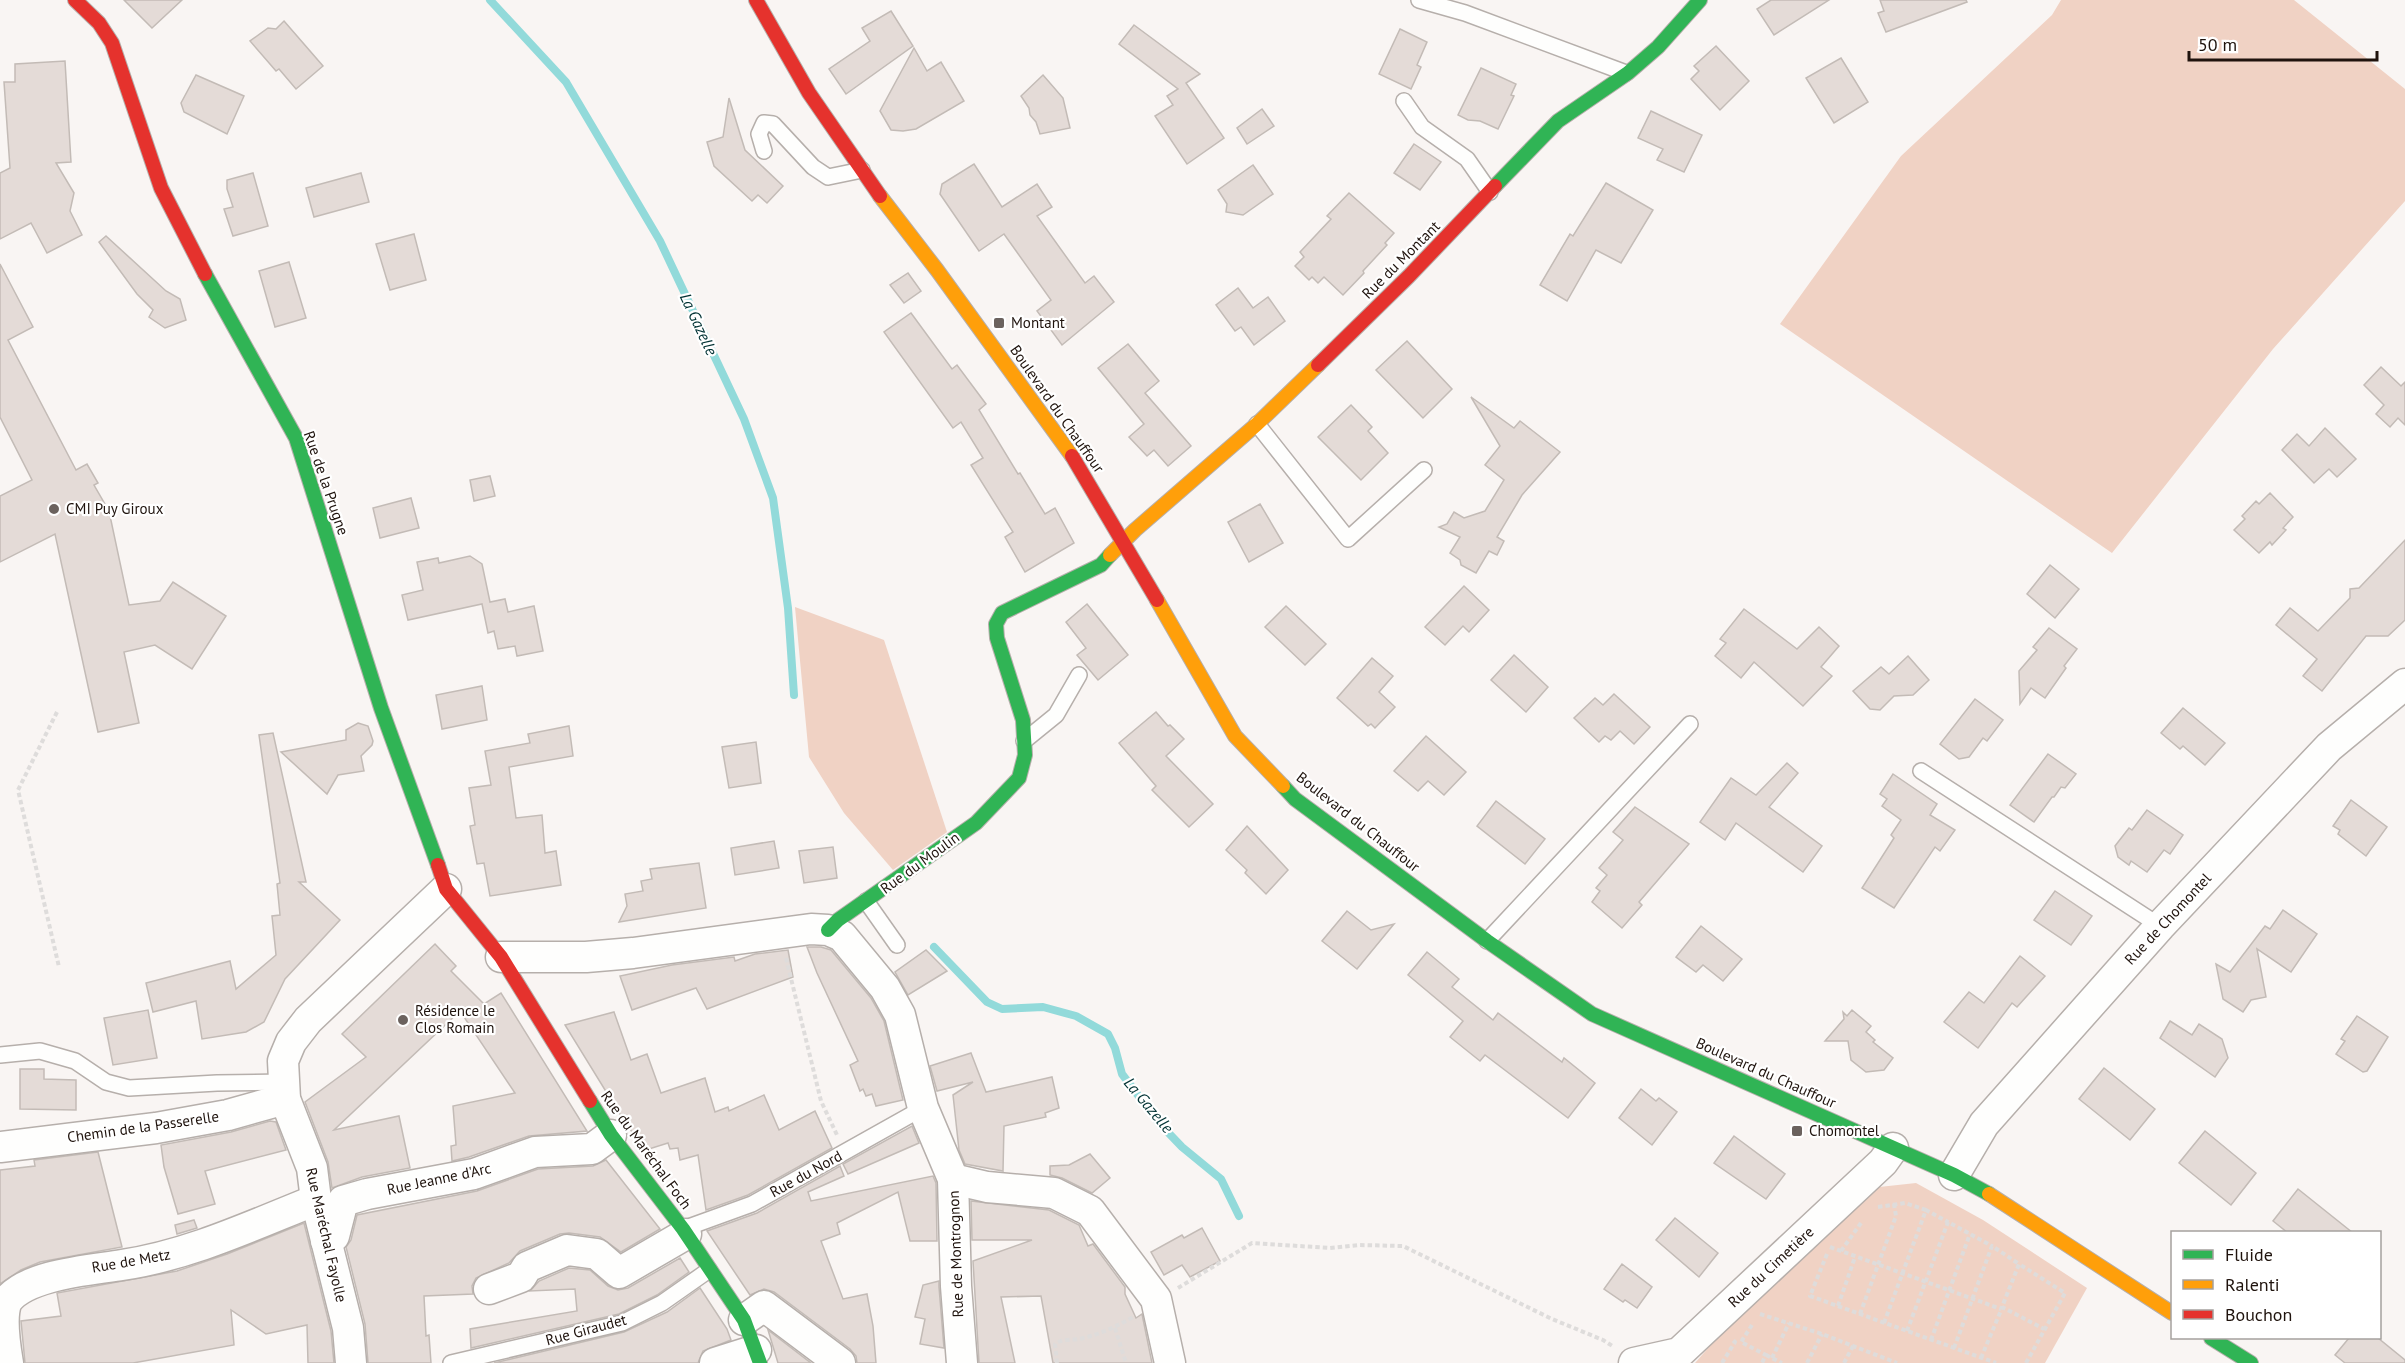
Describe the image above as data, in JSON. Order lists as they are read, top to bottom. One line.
{"streets":{"street":["Rue du Montant","Boulevard du Chauffour","Rue de la Prugne","Rue du Moulin","Rue de Chomontel","Chemin de la Passerelle","Rue du Maréchal Foch","Rue Jeanne d'Arc","Rue Maréchal Fayolle","Rue de Montrognon","Rue de Metz","Rue du Cimetière"],"lane":["Rue du Nord","Rue Giraudet"]},"crossings":[["Rue du Montant","Boulevard du Chauffour"],["Rue du Montant","Rue du Moulin"],["Boulevard du Chauffour","Rue du Moulin"],["Boulevard du Chauffour","Rue de Chomontel"],["Boulevard du Chauffour","Rue du Cimetière"],["Rue de la Prugne","Rue du Maréchal Foch"],["Rue de la Prugne","Rue Maréchal Fayolle"],["Rue du Moulin","Rue de Montrognon"],["Chemin de la Passerelle","Rue Maréchal Fayolle"],["Rue du Maréchal Foch","Rue du Nord"],["Rue du Maréchal Foch","Rue Jeanne d'Arc"],["Rue du Maréchal Foch","Rue Giraudet"],["Rue du Nord","Rue de Montrognon"],["Rue Jeanne d'Arc","Rue Maréchal Fayolle"],["Rue Maréchal Fayolle","Rue de Metz"]],"water":["La Gazelle"],"places":{"transit":["Montant","Chomontel"],"other":["CMI Puy Giroux","Résidence le Clos Romain"]},"legend":["Fluide","Ralenti","Bouchon"],"scale_bar":"50 m"}
